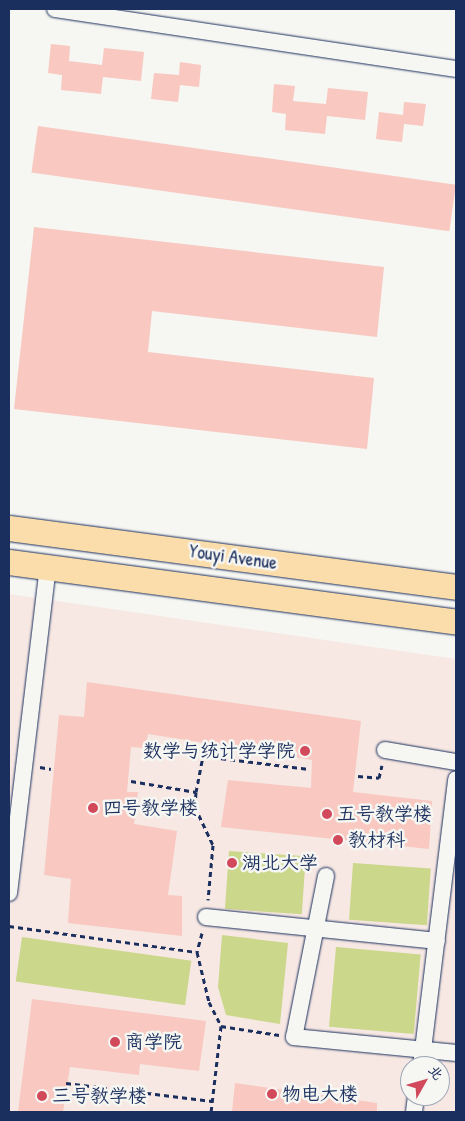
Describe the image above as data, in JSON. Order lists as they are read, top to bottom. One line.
{"streets":{"main road":["Youyi Avenue"]},"places":["数学与统计学学院","四号教学楼","五号教学楼","教材科","湖北大学","商学院","物电大楼","三号教学楼"],"north":"top right"}
